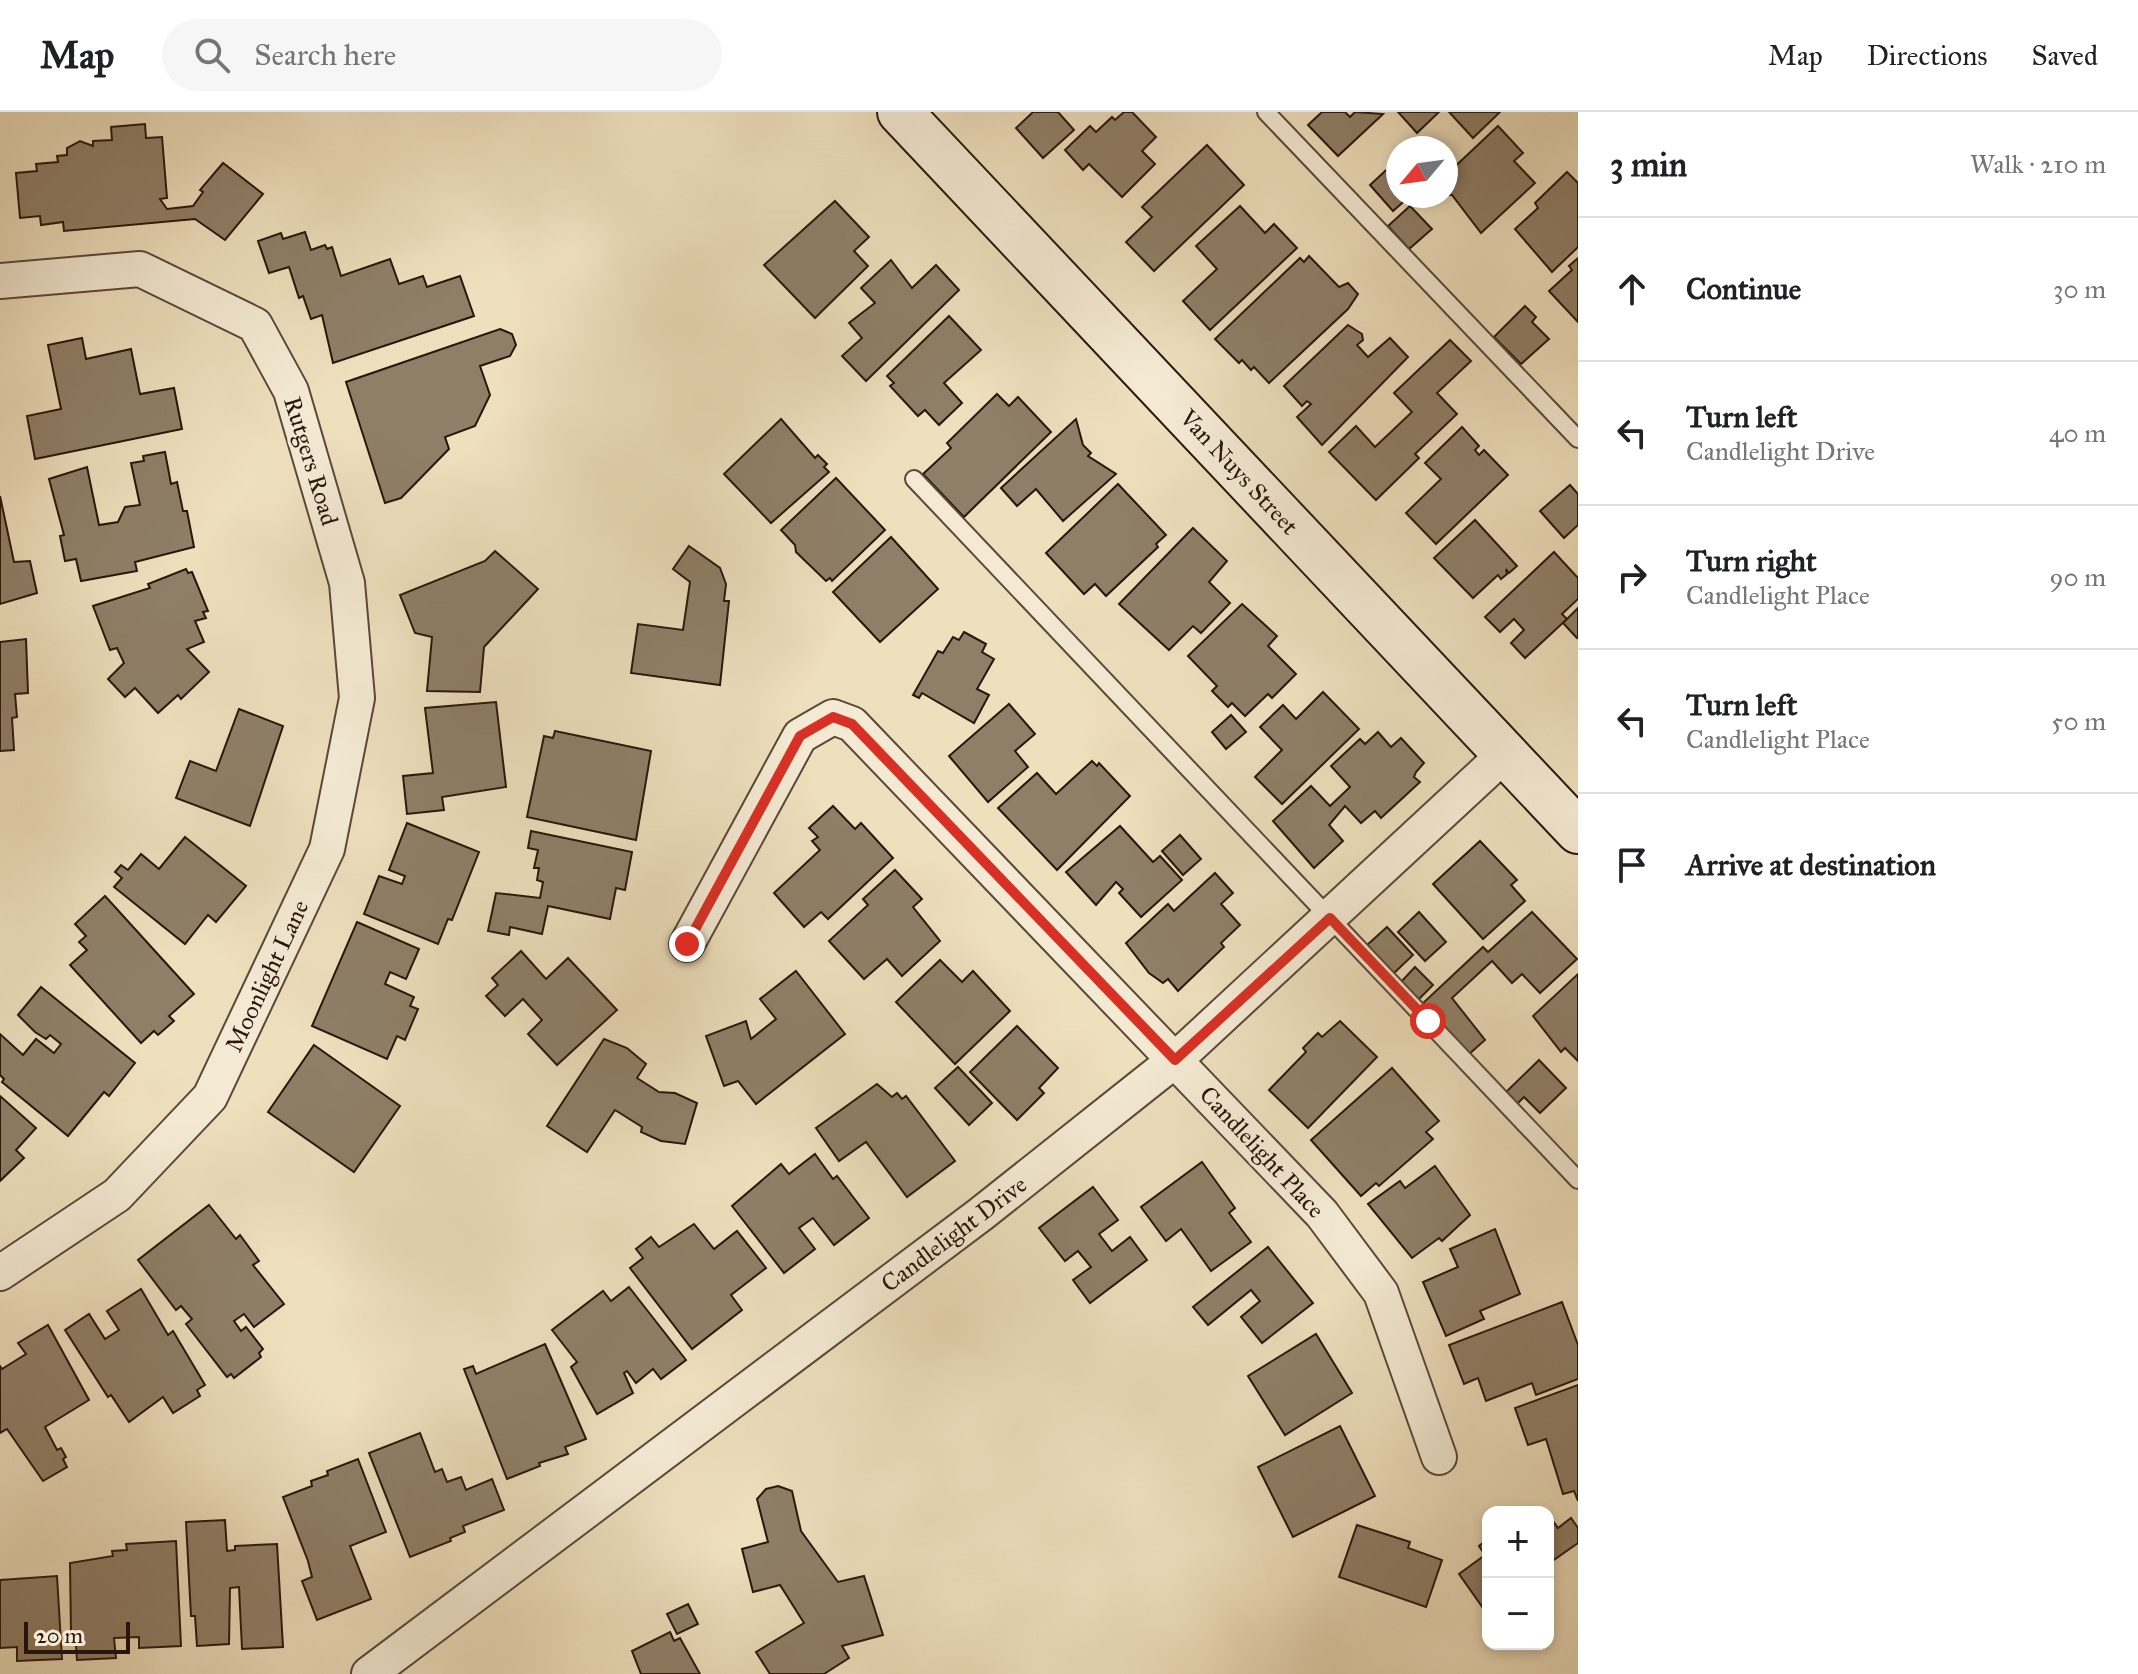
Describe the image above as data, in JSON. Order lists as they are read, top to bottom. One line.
{"streets":{"street":["Rutgers Road","Van Nuys Street","Moonlight Lane","Candlelight Place","Candlelight Drive"]},"crossings":[["Rutgers Road","Moonlight Lane"],["Van Nuys Street","Candlelight Drive"],["Candlelight Place","Candlelight Drive"]],"scale_bar":"20 m","north":"bottom left","page":{"header":"Map","search":"Search here","nav":["Map","Directions","Saved"],"heading":["3 min","Walk · 210 m"],"list":[["Continue","30 m"],["Turn left","Candlelight Drive","40 m"],["Turn right","Candlelight Place","90 m"],["Turn left","Candlelight Place","50 m"],"Arrive at destination"],"map_buttons":["+","−"],"scale":"20 m"}}
